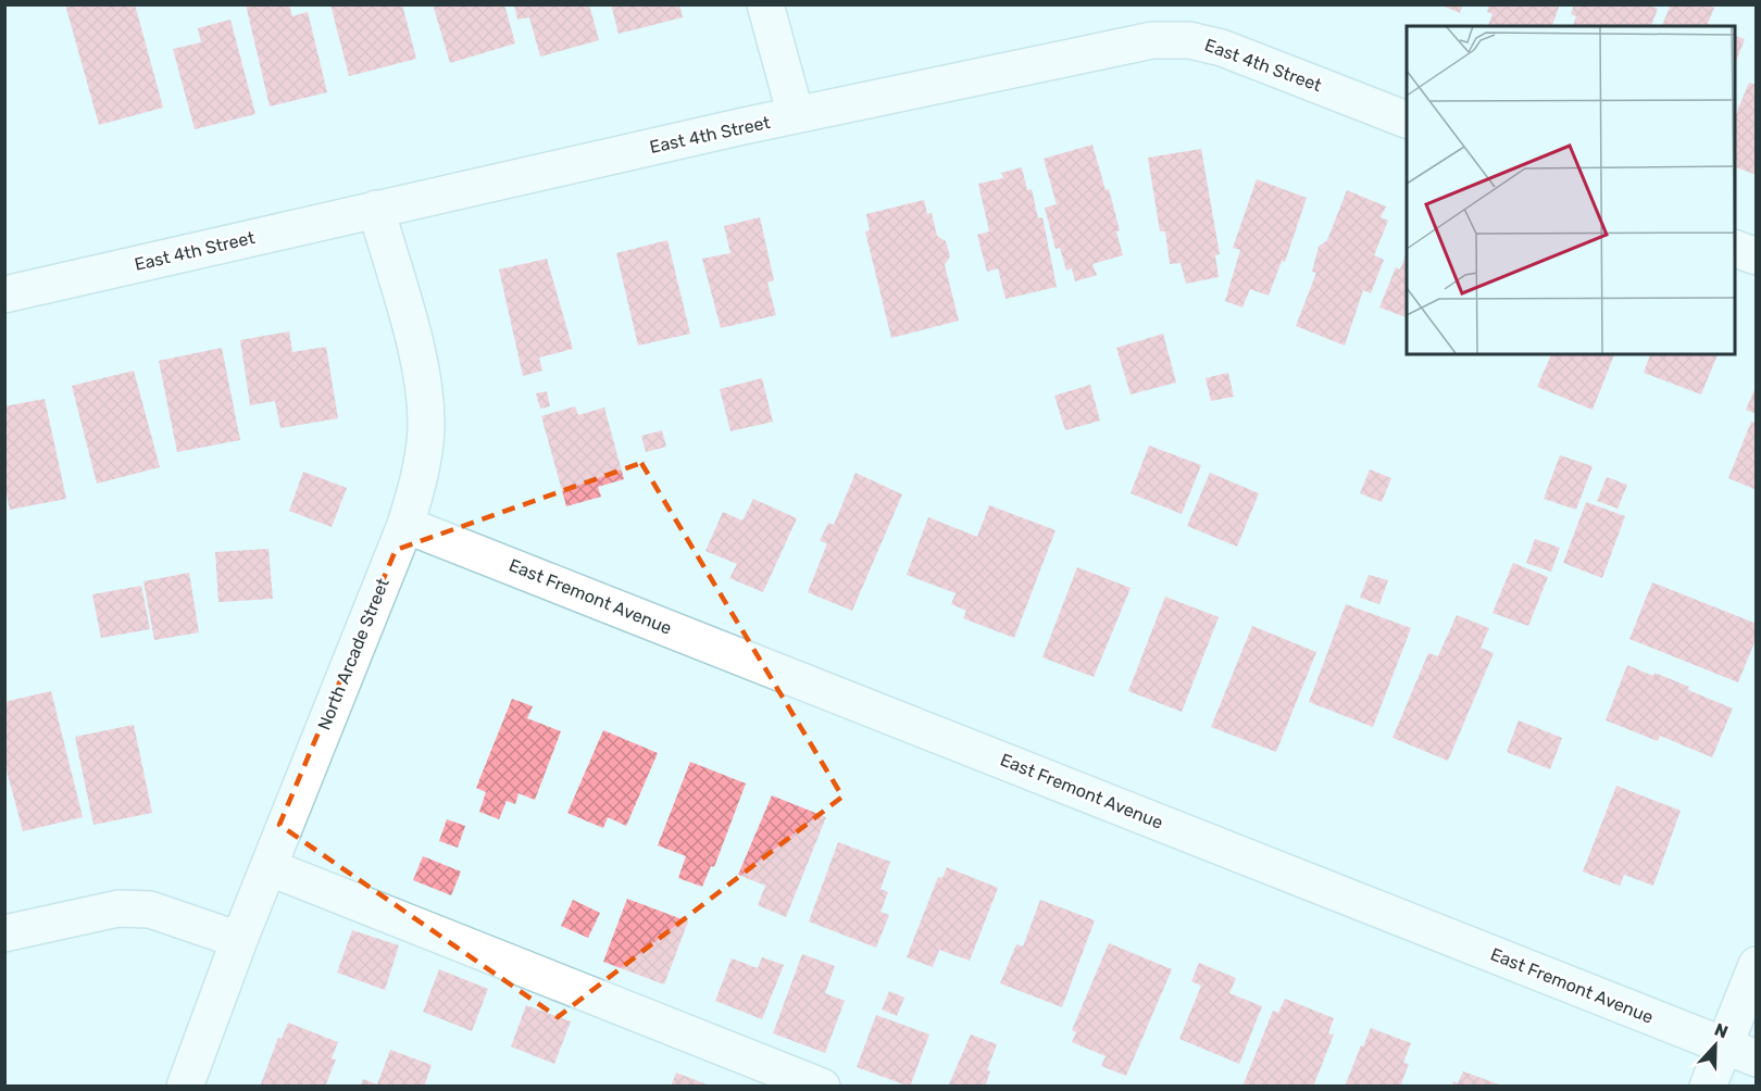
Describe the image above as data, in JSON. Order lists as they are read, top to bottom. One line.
{"streets":{"street":["East 4th Street","East Fremont Avenue","North Arcade Street"]},"crossings":[["East 4th Street","North Arcade Street"],["East Fremont Avenue","North Arcade Street"]],"north":"top"}
